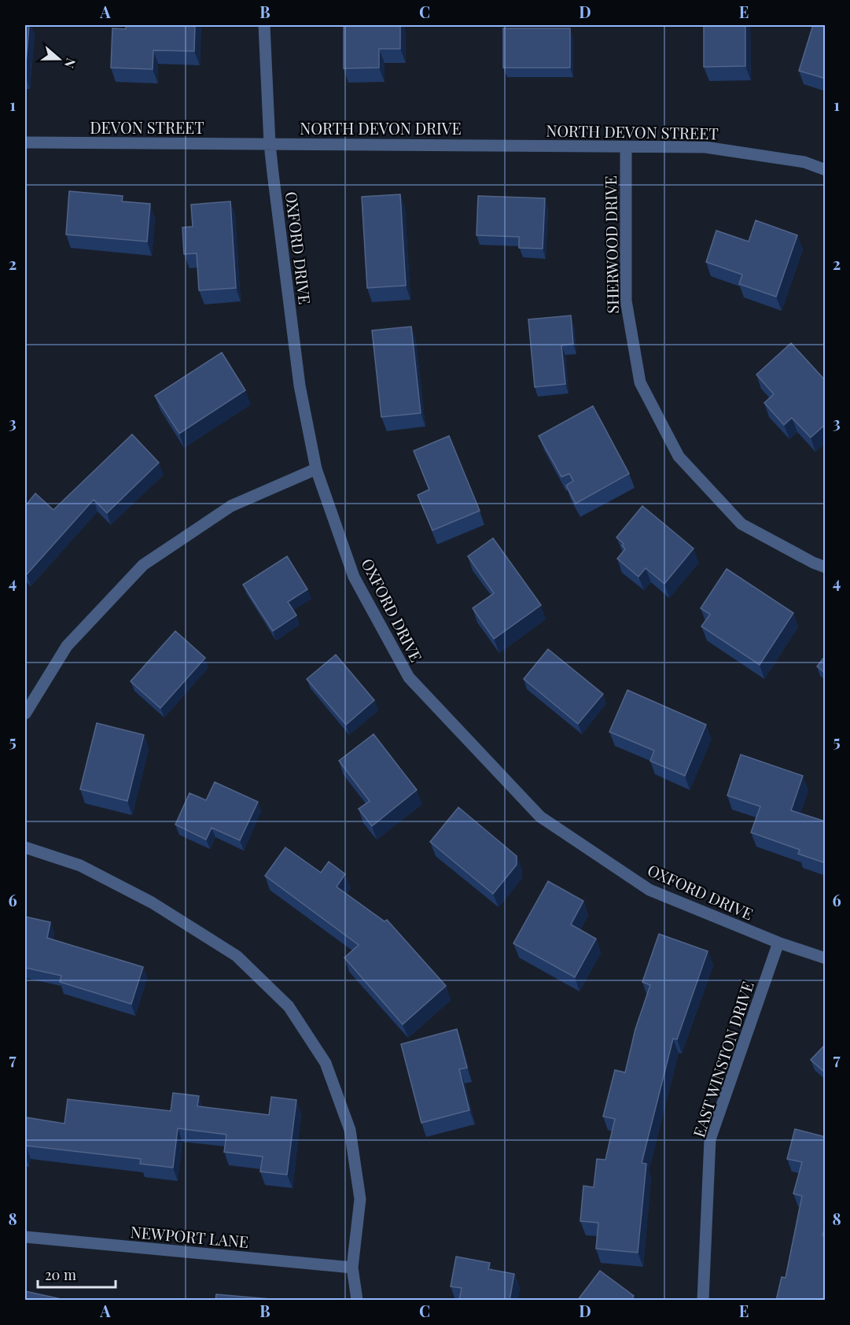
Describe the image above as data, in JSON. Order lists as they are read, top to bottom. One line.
{"streets":{"street":["DEVON STREET","NORTH DEVON DRIVE","NORTH DEVON STREET","SHERWOOD DRIVE","OXFORD DRIVE","EAST WINSTON DRIVE","NEWPORT LANE"]},"crossings":[["DEVON STREET","NORTH DEVON DRIVE"],["DEVON STREET","OXFORD DRIVE"],["NORTH DEVON DRIVE","NORTH DEVON STREET"],["NORTH DEVON DRIVE","OXFORD DRIVE"],["NORTH DEVON STREET","SHERWOOD DRIVE"],["OXFORD DRIVE","EAST WINSTON DRIVE"]],"scale_bar":"20 m","north":"right","grid":{"columns":["A","B","C","D","E"],"rows":["1","2","3","4","5","6","7","8"]}}
